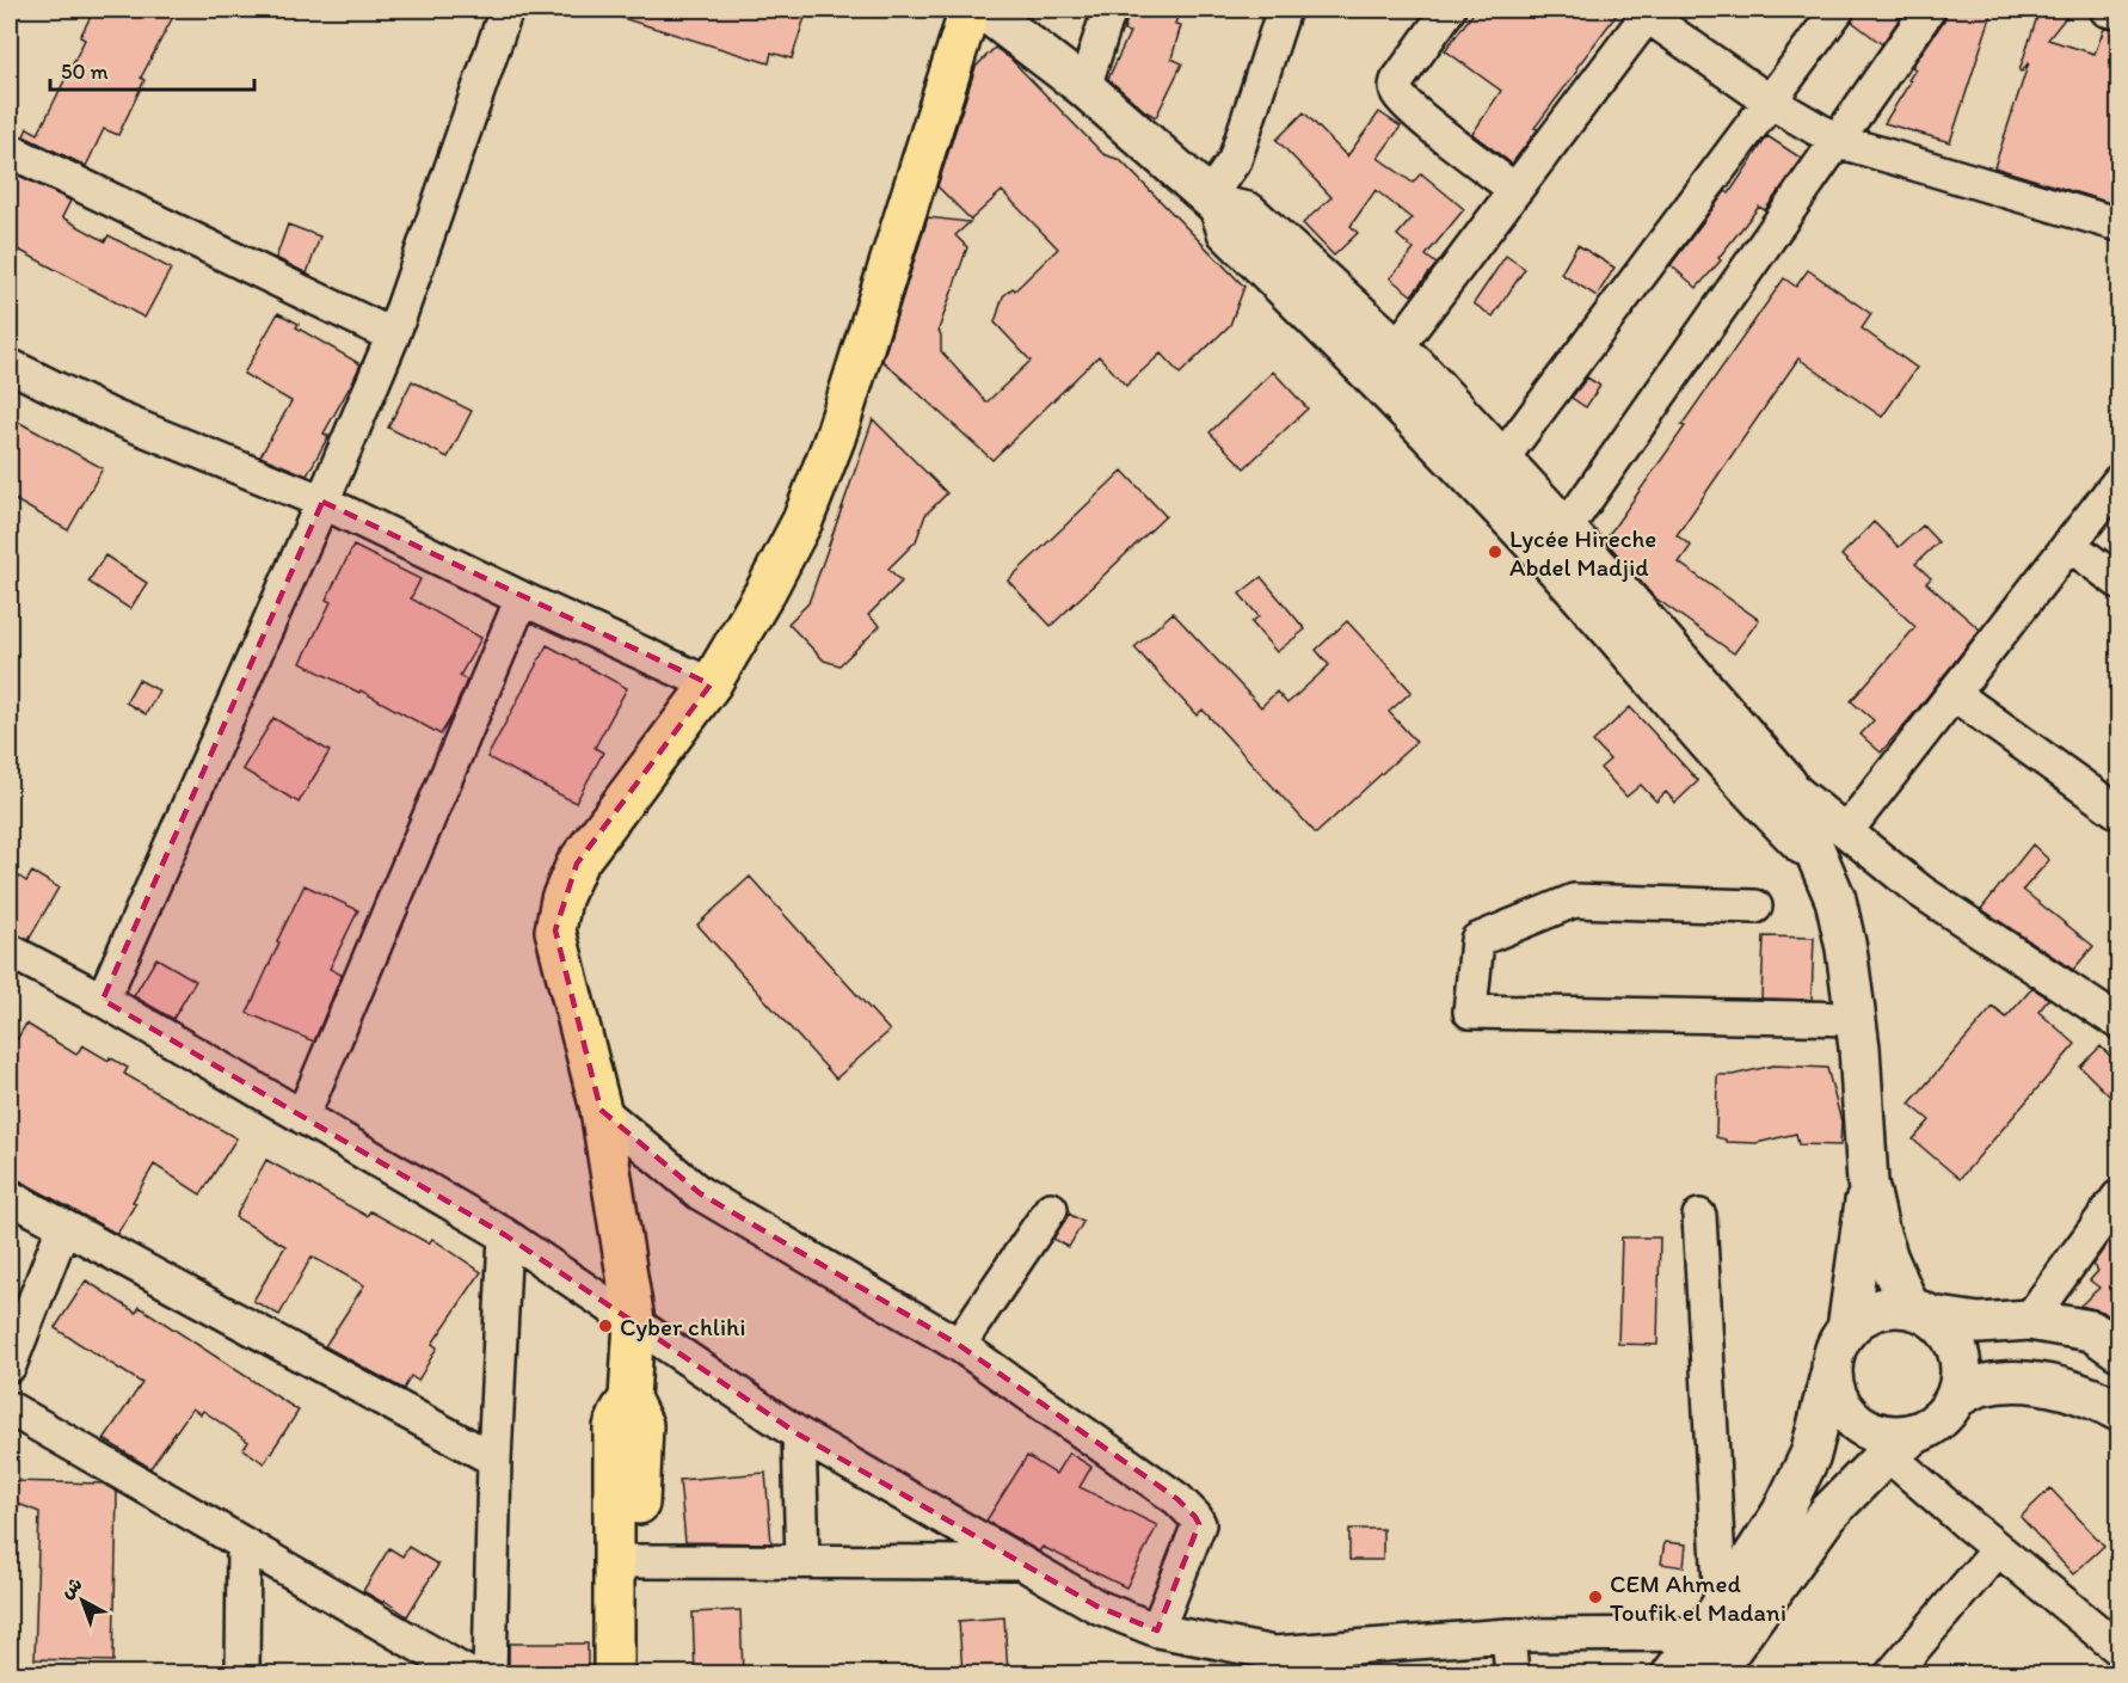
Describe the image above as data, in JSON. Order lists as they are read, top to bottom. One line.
{"places":["Lycée Hireche Abdel Madjid","Cyber chlihi","CEM Ahmed Toufik el Madani"],"scale_bar":"50 m","north":"top left"}
